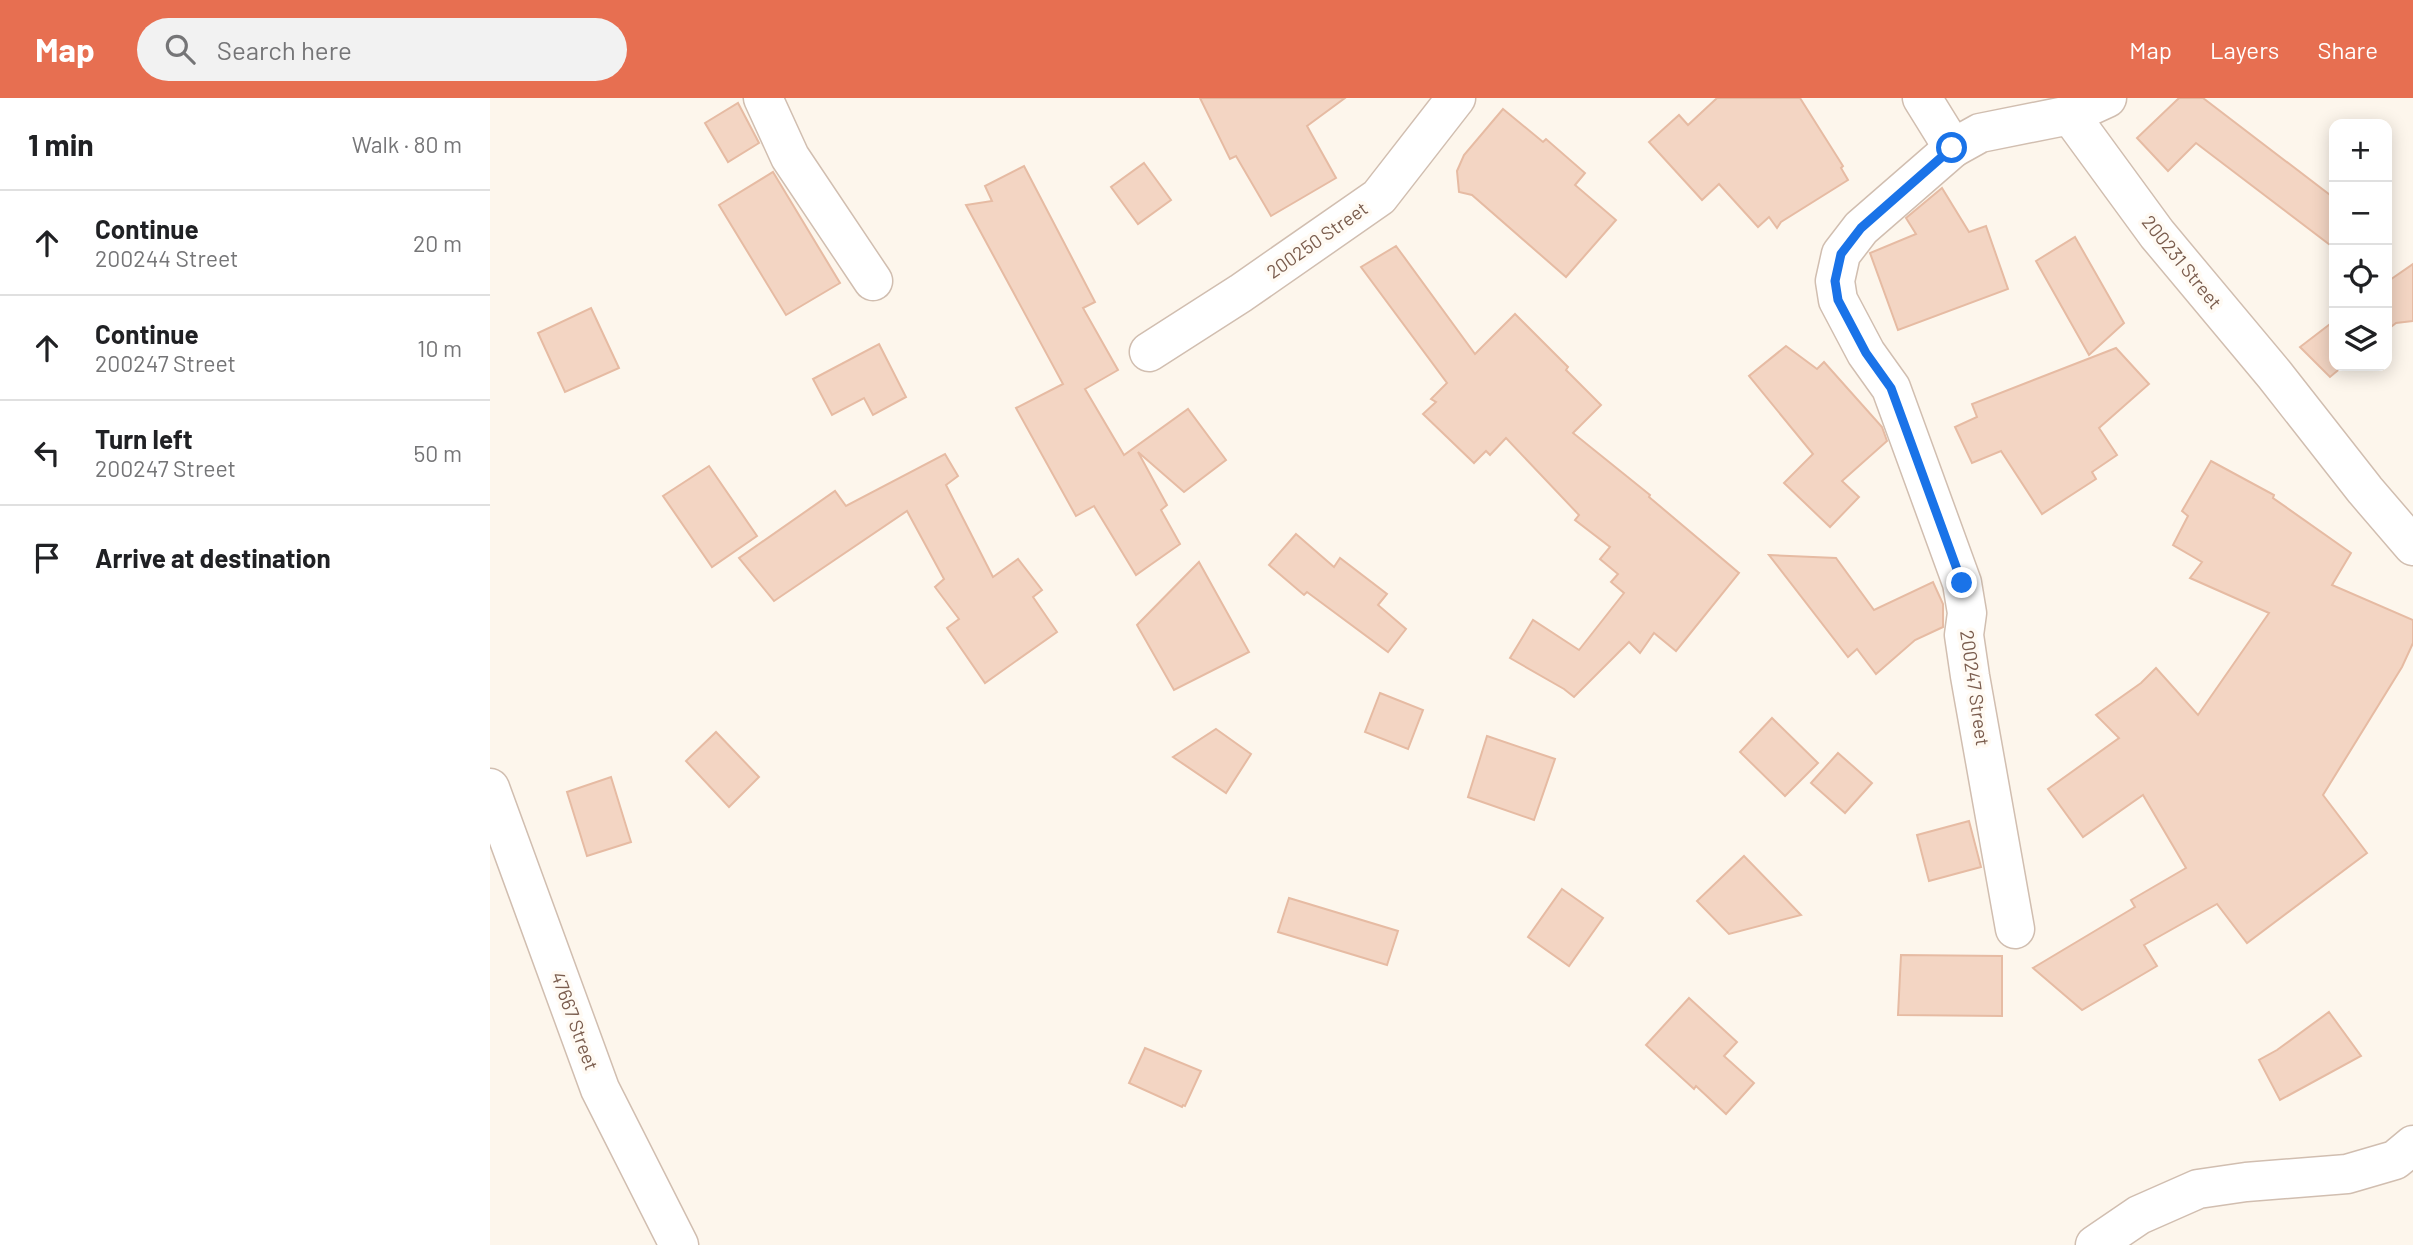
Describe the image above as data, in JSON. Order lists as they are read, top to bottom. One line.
{"streets":{"street":["200250 Street","200231 Street","200247 Street","47667 Street"]},"page":{"header":"Map","search":"Search here","nav":["Map","Layers","Share"],"heading":["1 min","Walk · 80 m"],"map_buttons":["+","−"],"list":[["Continue","200244 Street","20 m"],["Continue","200247 Street","10 m"],["Turn left","200247 Street","50 m"],"Arrive at destination"]}}
